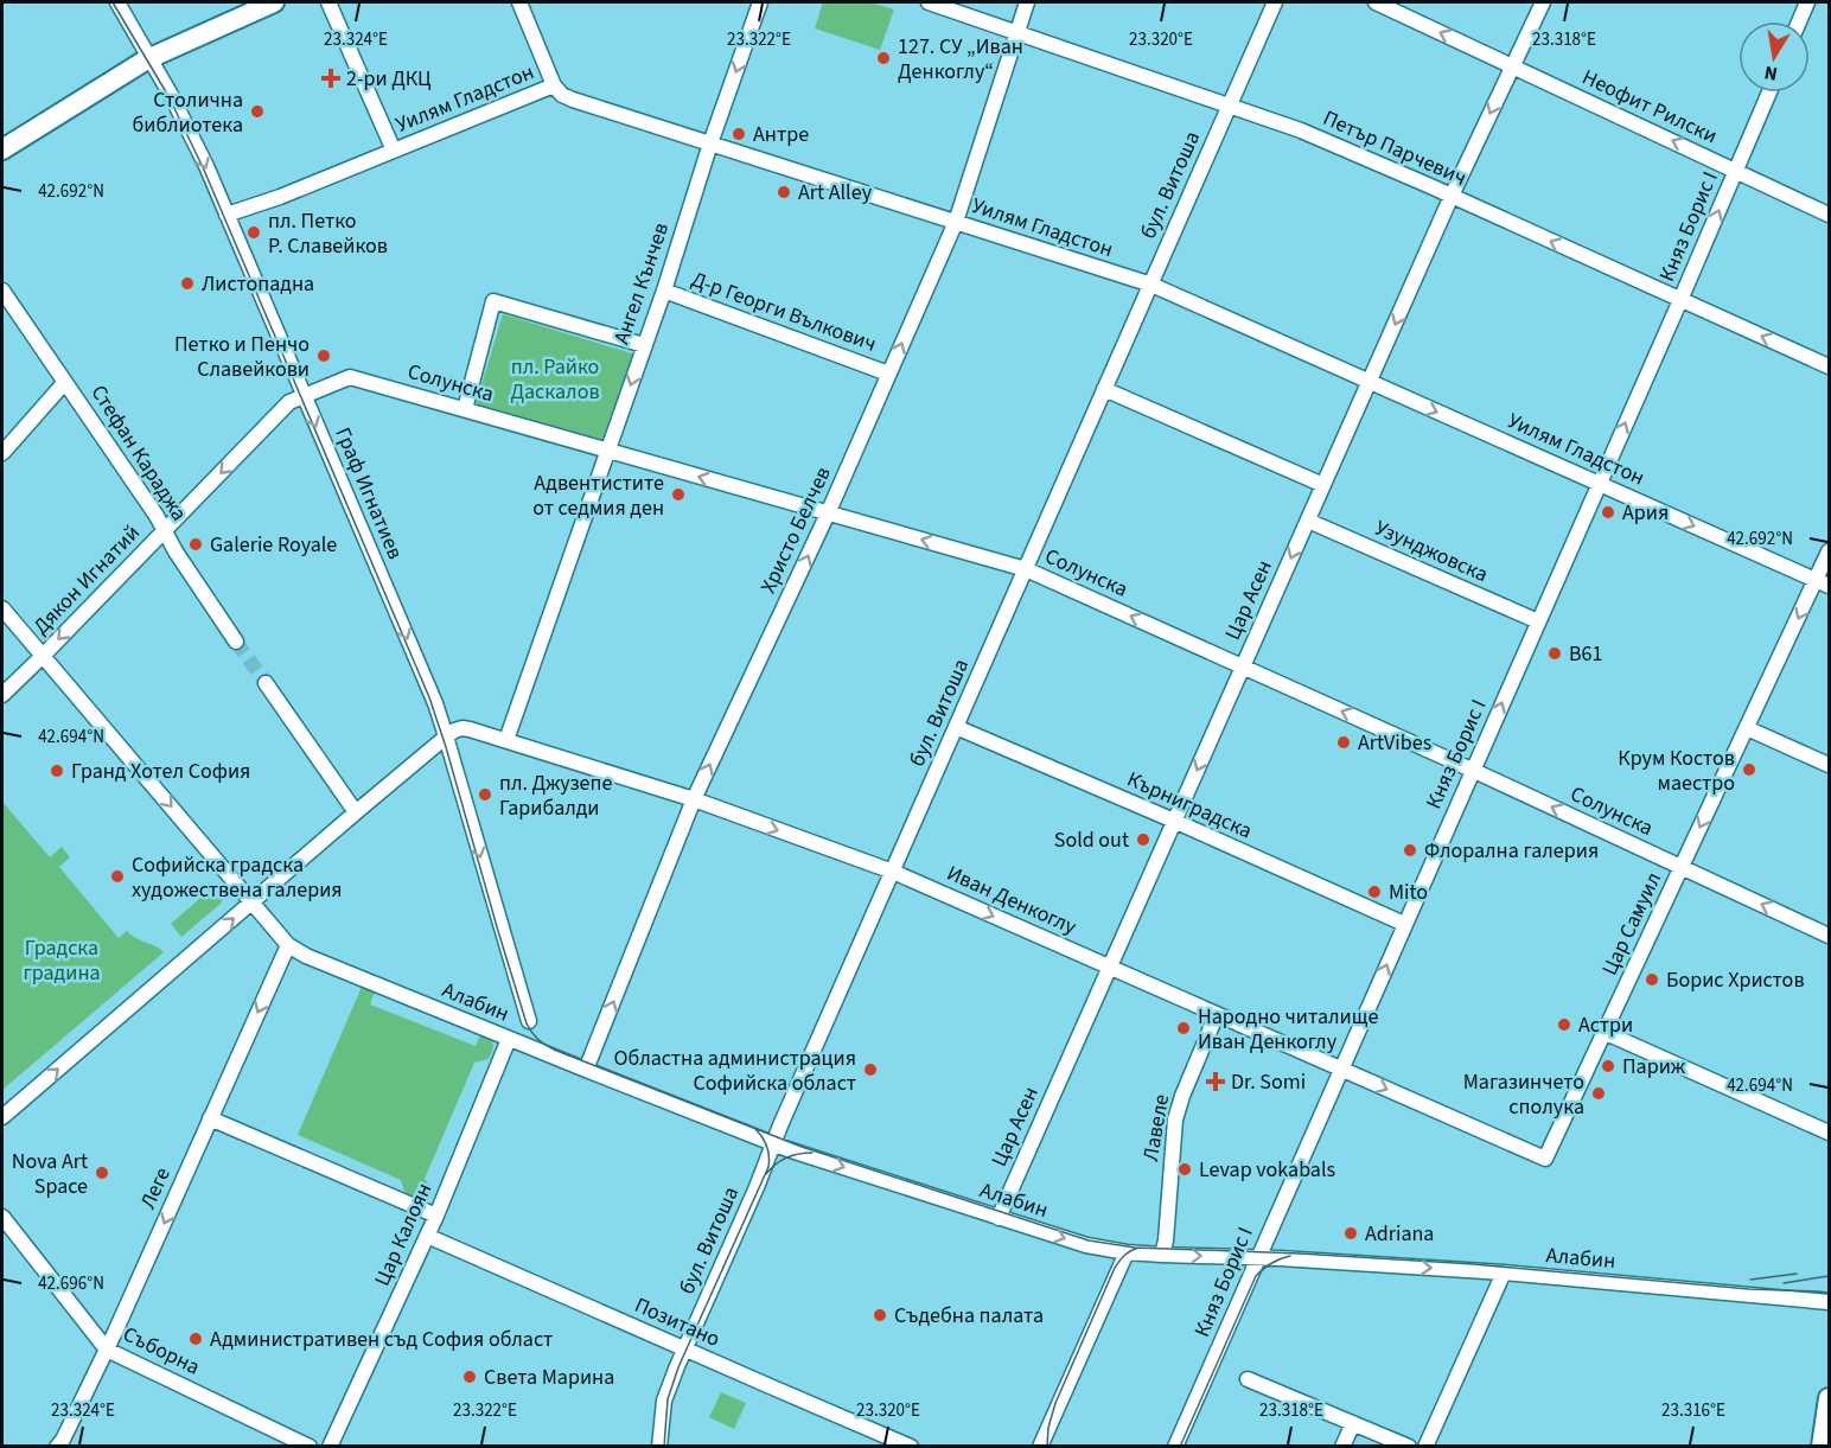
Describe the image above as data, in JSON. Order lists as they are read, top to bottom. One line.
{"streets":{"street":["Уилям Гладстон","Неофит Рилски","Петър Парчевич","бул. Витоша","Княз Борис I","Ангел Кънчев","Д-р Георги Вълкович","Солунска","Стефан Караджа","Граф Игнатиев","Христо Белчев","Узунджовска","Дякон Игнатий","Цар Асен","Кърниградска","Иван Денкоглу","Цар Самуил","Алабин","Лавеле","Леге","Цар Калоян","Позитано","Съборна"]},"crossings":[["Уилям Гладстон","бул. Витоша"],["Уилям Гладстон","Княз Борис I"],["Уилям Гладстон","Ангел Кънчев"],["Уилям Гладстон","Граф Игнатиев"],["Уилям Гладстон","Христо Белчев"],["Уилям Гладстон","Цар Асен"],["Уилям Гладстон","Цар Самуил"],["Неофит Рилски","Княз Борис I"],["Неофит Рилски","Цар Асен"],["Петър Парчевич","бул. Витоша"],["Петър Парчевич","Княз Борис I"],["Петър Парчевич","Христо Белчев"],["Петър Парчевич","Цар Асен"],["бул. Витоша","Солунска"],["бул. Витоша","Кърниградска"],["бул. Витоша","Иван Денкоглу"],["бул. Витоша","Алабин"],["бул. Витоша","Позитано"],["Княз Борис I","Солунска"],["Княз Борис I","Узунджовска"],["Княз Борис I","Кърниградска"],["Княз Борис I","Иван Денкоглу"],["Княз Борис I","Алабин"],["Ангел Кънчев","Д-р Георги Вълкович"],["Ангел Кънчев","Солунска"],["Ангел Кънчев","Иван Денкоглу"],["Д-р Георги Вълкович","Христо Белчев"],["Солунска","Граф Игнатиев"],["Солунска","Христо Белчев"],["Солунска","Дякон Игнатий"],["Солунска","Цар Асен"],["Солунска","Цар Самуил"],["Стефан Караджа","Дякон Игнатий"],["Граф Игнатиев","Иван Денкоглу"],["Христо Белчев","Иван Денкоглу"],["Христо Белчев","Алабин"],["Узунджовска","Цар Асен"],["Дякон Игнатий","Алабин"],["Цар Асен","Кърниградска"],["Цар Асен","Иван Денкоглу"],["Цар Асен","Алабин"],["Иван Денкоглу","Цар Самуил"],["Иван Денкоглу","Лавеле"],["Алабин","Лавеле"],["Алабин","Леге"],["Алабин","Цар Калоян"],["Леге","Съборна"],["Цар Калоян","Позитано"]],"one_way":["Неофит Рилски","Петър Парчевич","Княз Борис I","Солунска","Граф Игнатиев","Христо Белчев","Дякон Игнатий","Цар Асен","Иван Денкоглу","Цар Самуил","Алабин"],"parks":["пл. Райко Даскалов","Градска градина"],"places":{"other":["127. СУ „Иван Денкоглу“","Столична библиотека","Антре","Art Alley","пл. Петко Р. Славейков","Листопадна","Петко и Пенчо Славейкови","Адвентистите от седмия ден","Ария","Galerie Royale","B61","ArtVibes","Крум Костов маестро","Гранд Хотел София","пл. Джузепе Гарибалди","Sold out","Флорална галерия","Софийска градска художествена галерия","Mito","Борис Христов","Астри","Народно читалище Иван Денкоглу","Париж","Областна администрация Софийска област","Магазинчето сполука","Levap vokabals","Nova Art Space","Adriana","Съдебна палата","Административен съд София област","Света Марина"],"health":["2-ри ДКЦ","Dr. Somi"]},"north":"bottom","coordinates":["23.324°E","23.322°E","23.320°E","23.318°E","42.692°N","42.694°N","42.696°N","23.316°E"]}
